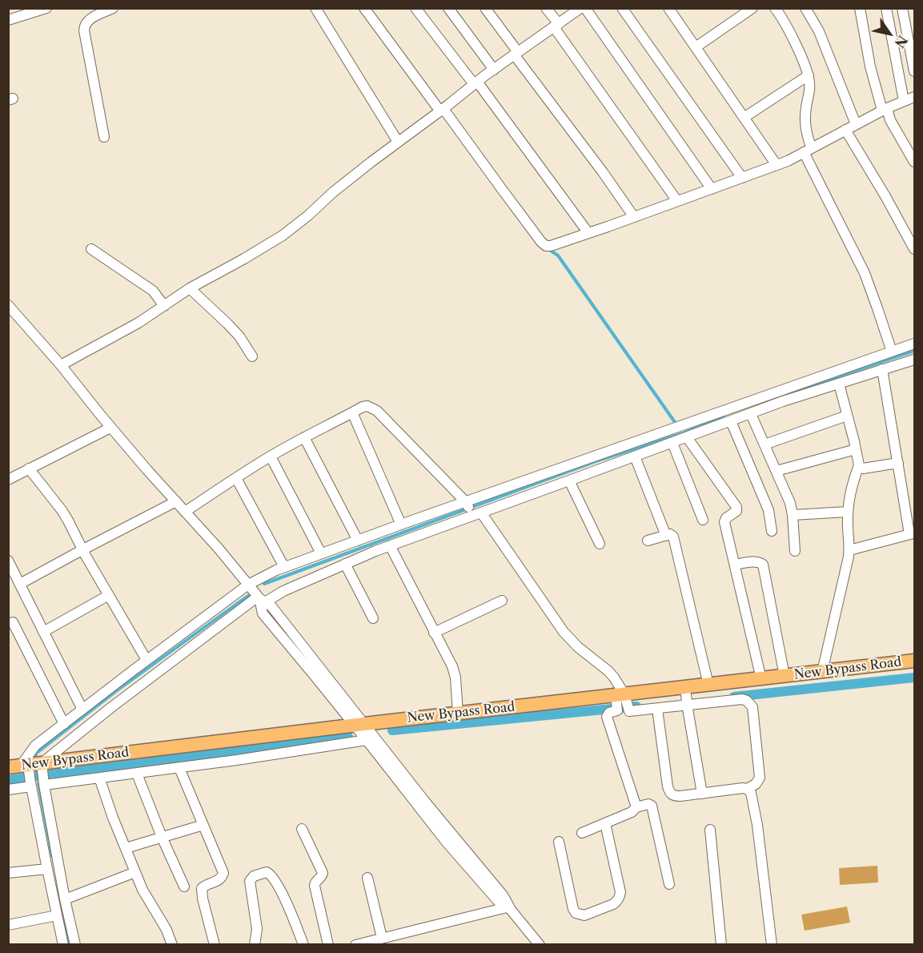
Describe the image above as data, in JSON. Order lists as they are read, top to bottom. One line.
{"streets":{"main road":["New Bypass Road"]},"north":"bottom right"}
